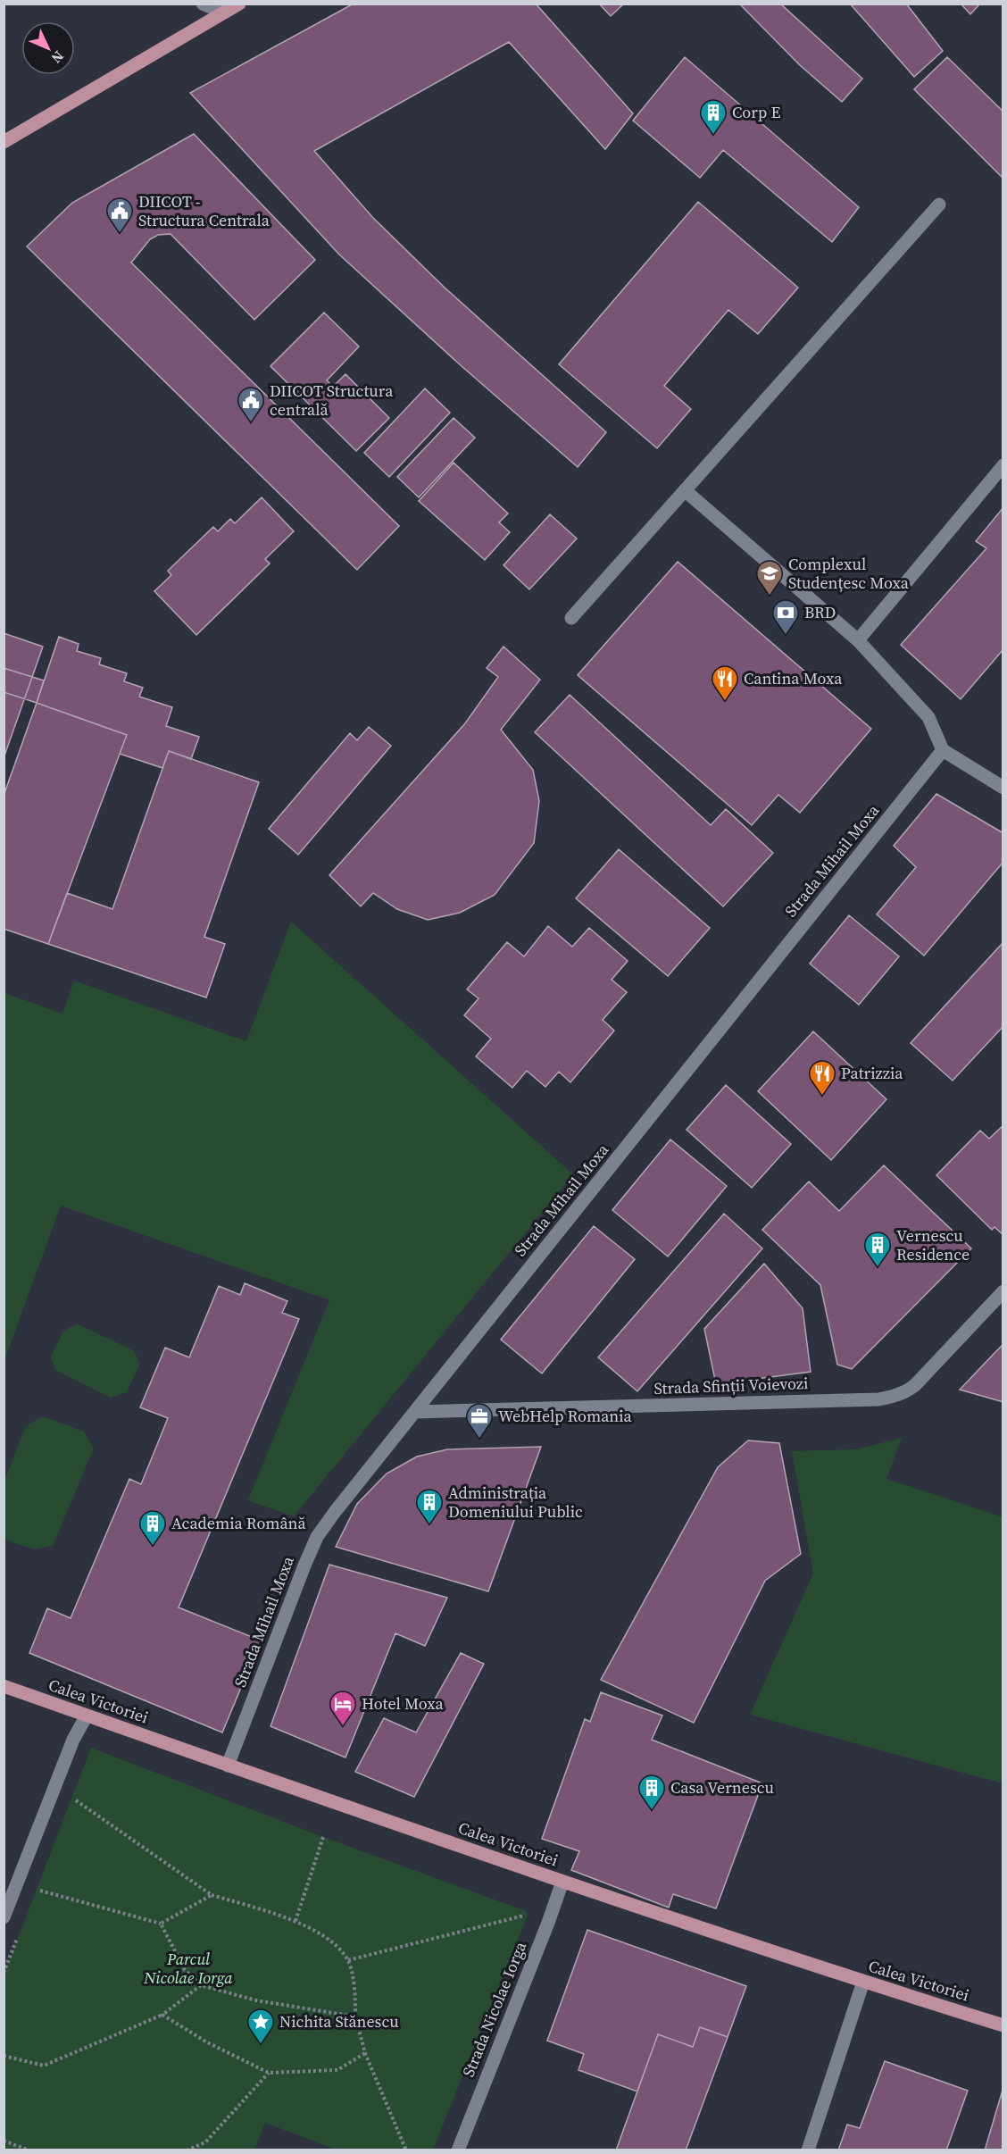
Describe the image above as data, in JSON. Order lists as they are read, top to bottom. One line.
{"streets":{"main road":["Calea Victoriei"],"street":["Strada Mihail Moxa","Strada Sfinții Voievozi","Strada Nicolae Iorga"]},"crossings":[["Strada Mihail Moxa","Strada Sfinții Voievozi"],["Strada Mihail Moxa","Calea Victoriei"],["Calea Victoriei","Strada Nicolae Iorga"]],"parks":["Parcul Nicolae Iorga"],"places":{"building":["Corp E","Vernescu Residence","Administrația Domeniului Public","Academia Română","Casa Vernescu"],"public building":["DIICOT - Structura Centrala","DIICOT Structura centrală"],"school or university":["Complexul Studențesc Moxa"],"bank":["BRD"],"restaurant":["Cantina Moxa","Patrizzia"],"office":["WebHelp Romania"],"hotel":["Hotel Moxa"],"place":["Nichita Stănescu"]},"north":"bottom right"}
